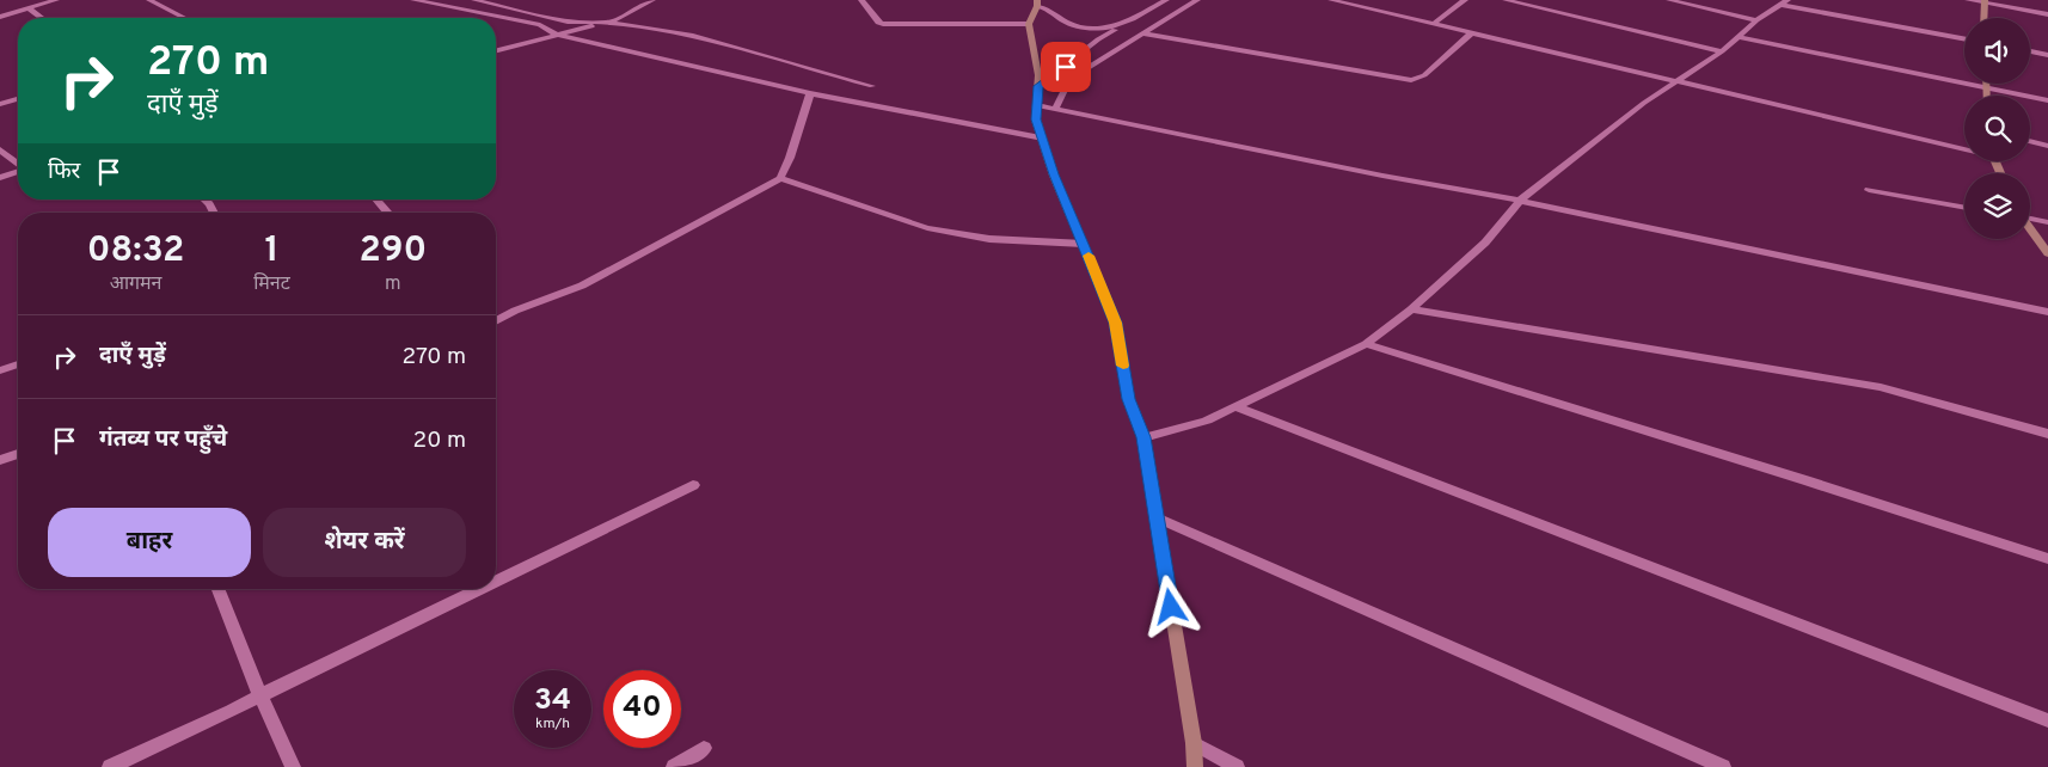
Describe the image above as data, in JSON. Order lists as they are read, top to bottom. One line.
{"page":{"turn":["270 m","दाएँ मुड़ें"],"then":"फिर","eta":["08:32","आगमन","1","मिनट","290","m"],"list":[{"name":"दाएँ मुड़ें","value":"270 m"},{"name":"गंतव्य पर पहुँचे","value":"20 m"}],"buttons":["बाहर","शेयर करें"],"speed":"34 km/h","limit":"40"}}
